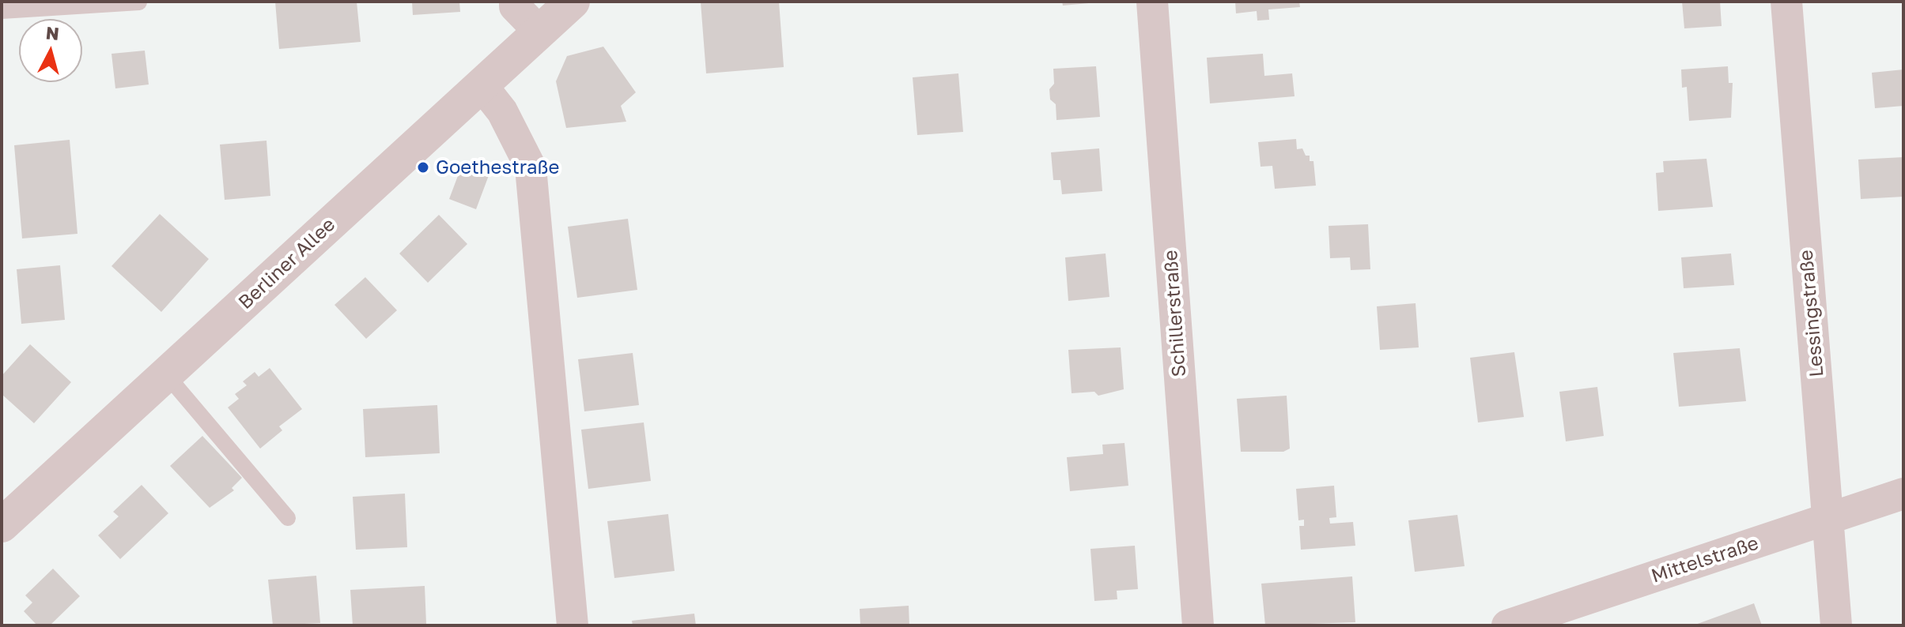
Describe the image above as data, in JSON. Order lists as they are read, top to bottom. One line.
{"streets":{"street":["Berliner Allee","Schillerstraße","Lessingstraße","Mittelstraße"]},"crossings":[["Lessingstraße","Mittelstraße"]],"places":["Goethestraße"],"north":"top"}
